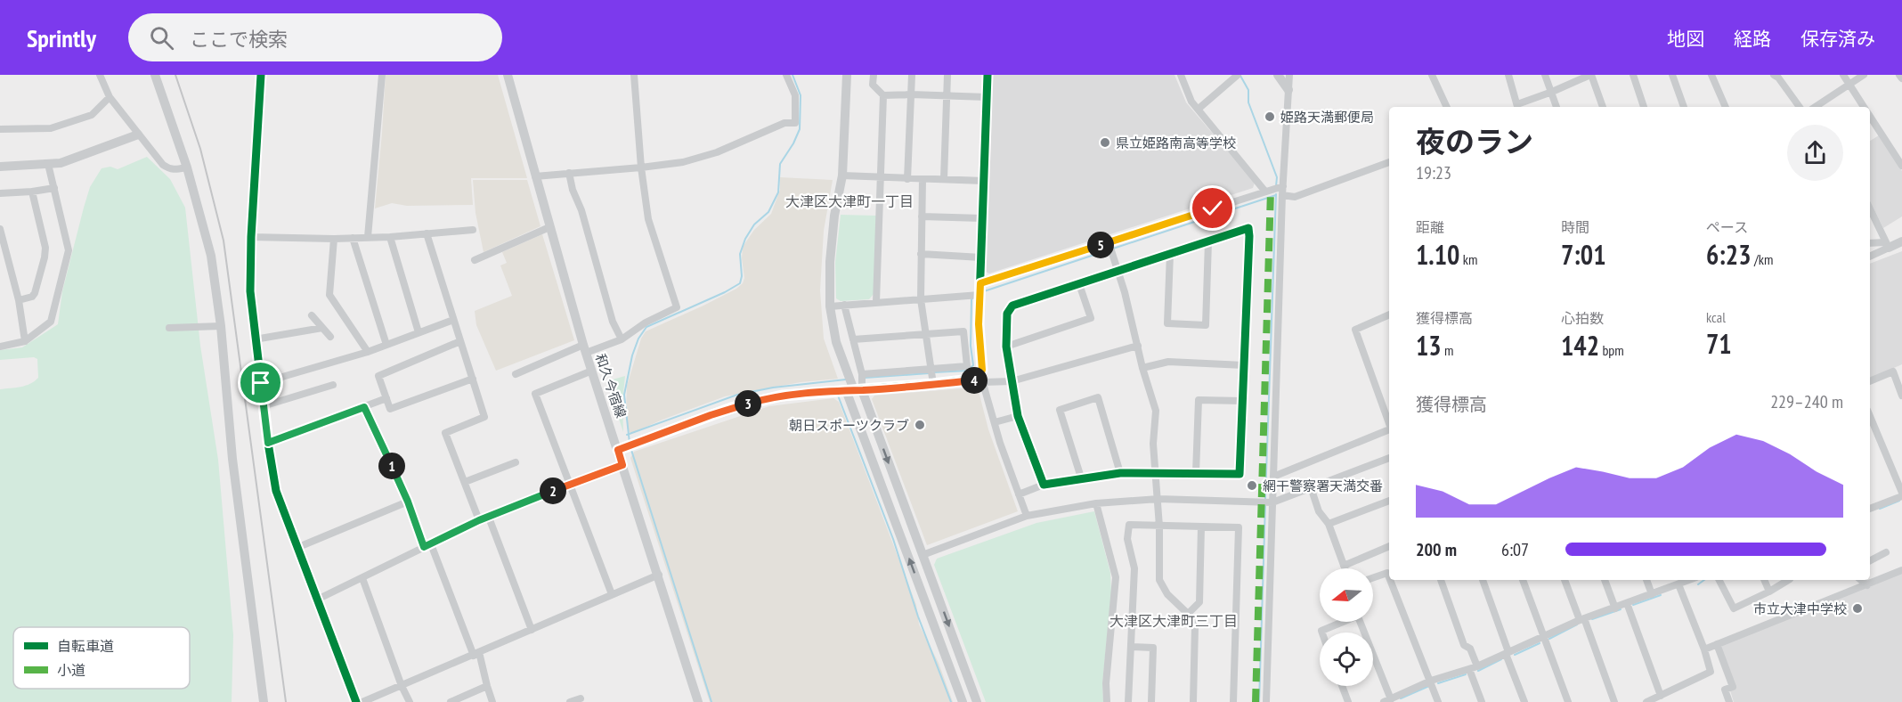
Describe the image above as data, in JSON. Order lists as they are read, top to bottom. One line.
{"streets":{"main road":["和久今宿線"]},"districts":["大津区大津町一丁目","大津区大津町三丁目"],"places":["姫路天満郵便局","県立姫路南高等学校","朝日スポーツクラブ","網干警察署天満交番","市立大津中学校"],"legend":["自転車道","小道"],"north":"left","page":{"header":"Sprintly","search":"ここで検索","nav":["地図","経路","保存済み"],"heading":["夜のラン","19:23"],"stats":[["距離","1.10 km"],["時間","7:01"],["ペース","6:23 /km"],["獲得標高","13 m"],["心拍数","142 bpm"],["kcal","71"]],"pins":["5","4","3","1","2"],"chart":["獲得標高","229–240 m"],"list":[{"name":"200 m","note":"6:07"}]}}
